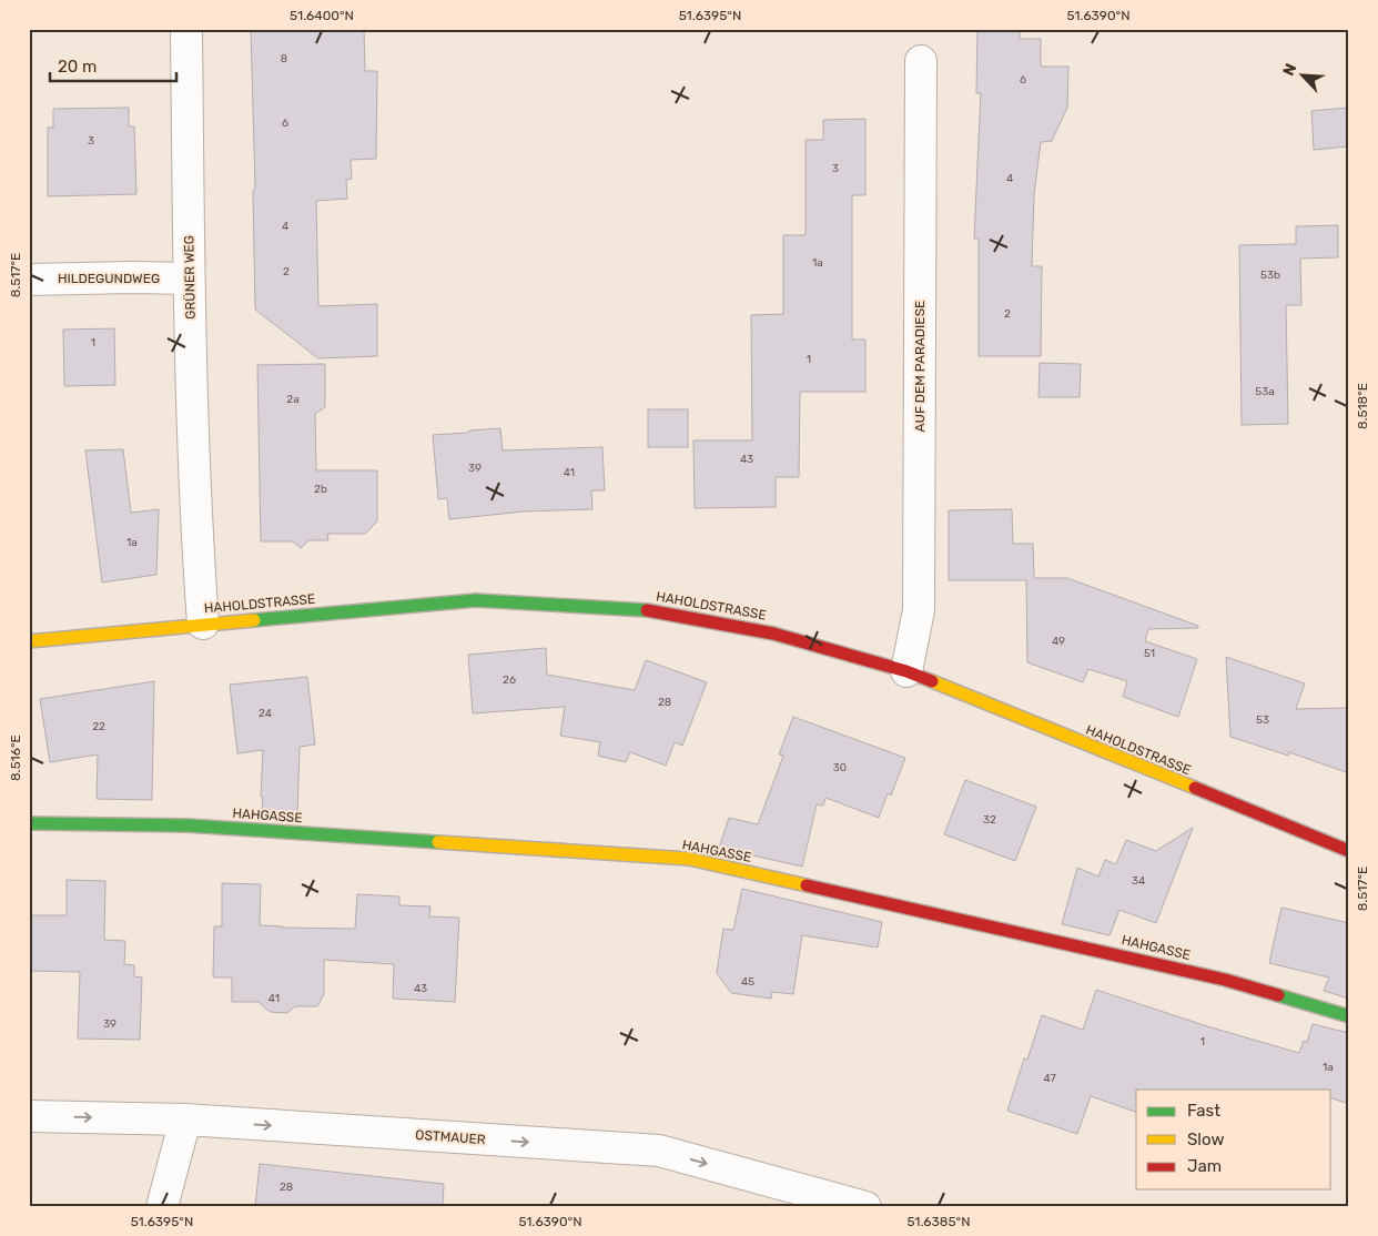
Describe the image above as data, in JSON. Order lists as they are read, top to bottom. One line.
{"streets":{"street":["GRÜNER WEG","HILDEGUNDWEG","AUF DEM PARADIESE","HAHOLDSTRASSE","HAHGASSE","OSTMAUER"]},"crossings":[["GRÜNER WEG","HILDEGUNDWEG"],["GRÜNER WEG","HAHOLDSTRASSE"],["AUF DEM PARADIESE","HAHOLDSTRASSE"]],"one_way":["OSTMAUER"],"house_numbers":["8","6","6","3","3","4","4","1a","2","53b","2","1","1","53a","2a","43","39","41","2b","1a","49","51","26","28","24","53","22","30","32","34","45","43","41","39","1","1a","47","28"],"legend":["Fast","Slow","Jam"],"scale_bar":"20 m","north":"top left","coordinates":["51.6400°N","51.6395°N","51.6390°N","8.517°E","8.518°E","8.516°E","51.6385°N"]}
